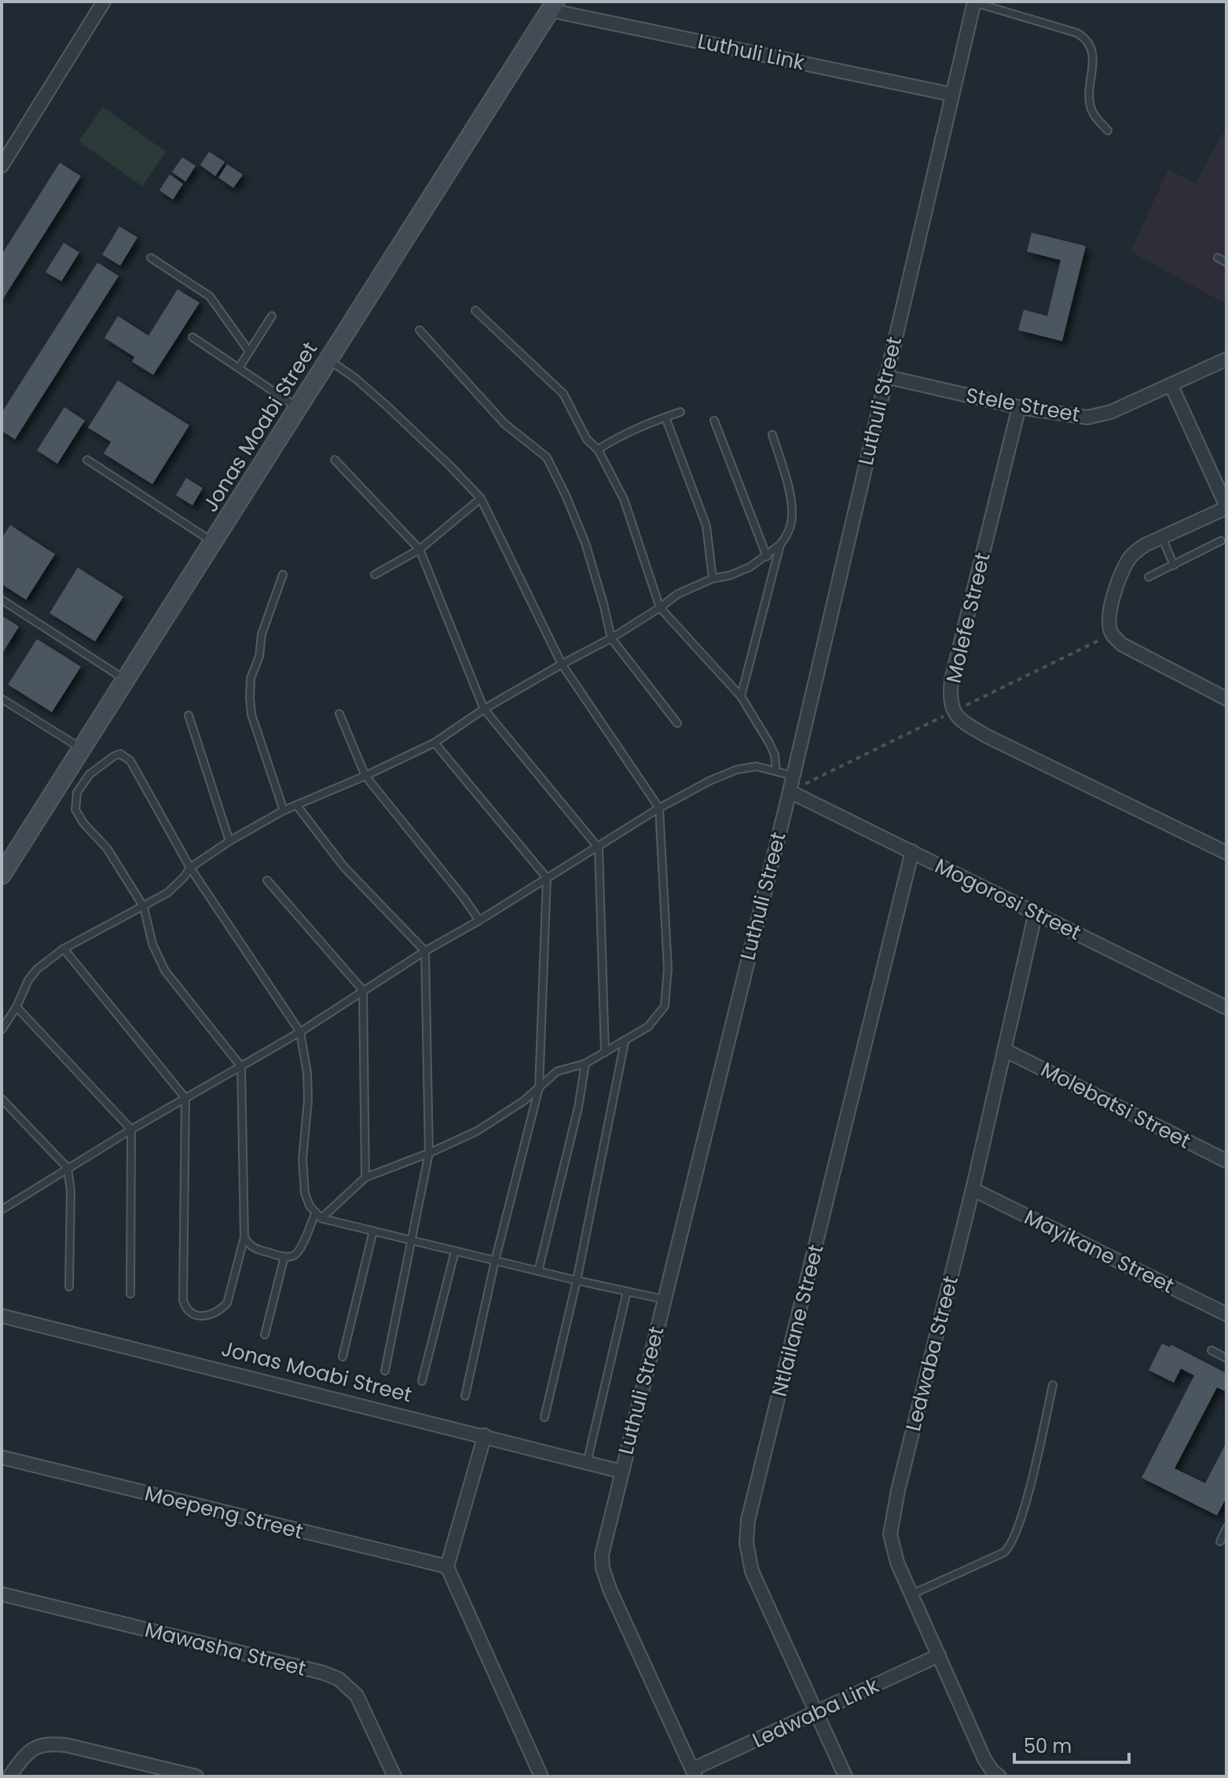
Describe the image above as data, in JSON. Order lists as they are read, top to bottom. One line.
{"streets":{"street":["Luthuli Link","Luthuli Street","Stele Street","Jonas Moabi Street","Molefe Street","Mogorosi Street","Molebatsi Street","Mayikane Street","Ntlailane Street","Ledwaba Street","Moepeng Street","Mawasha Street","Ledwaba Link"]},"crossings":[["Luthuli Link","Luthuli Street"],["Luthuli Link","Jonas Moabi Street"],["Luthuli Street","Stele Street"],["Luthuli Street","Jonas Moabi Street"],["Luthuli Street","Mogorosi Street"],["Luthuli Street","Ledwaba Link"],["Stele Street","Molefe Street"],["Mogorosi Street","Ntlailane Street"],["Mogorosi Street","Ledwaba Street"],["Molebatsi Street","Ledwaba Street"],["Mayikane Street","Ledwaba Street"],["Ntlailane Street","Ledwaba Link"],["Ledwaba Street","Ledwaba Link"]],"scale_bar":"50 m"}
